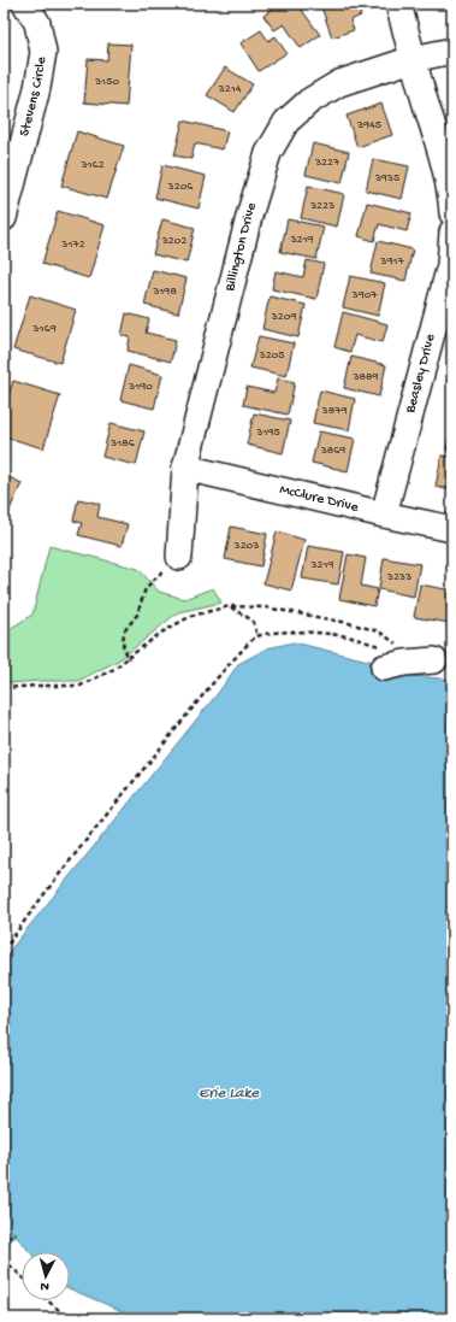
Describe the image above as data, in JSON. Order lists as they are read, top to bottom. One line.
{"streets":{"street":["Stevens Circle","Billington Drive","Beasley Drive","McClure Drive"]},"crossings":[["Billington Drive","McClure Drive"],["Beasley Drive","McClure Drive"]],"water":["Erie Lake"],"house_numbers":["3150","3214","3945","3227","3162","3935","3206","3223","3219","3202","3172","3917","3198","3907","3209","3169","3205","3889","3190","3879","3195","3186","3869","3203","3219","3233"],"north":"bottom"}
